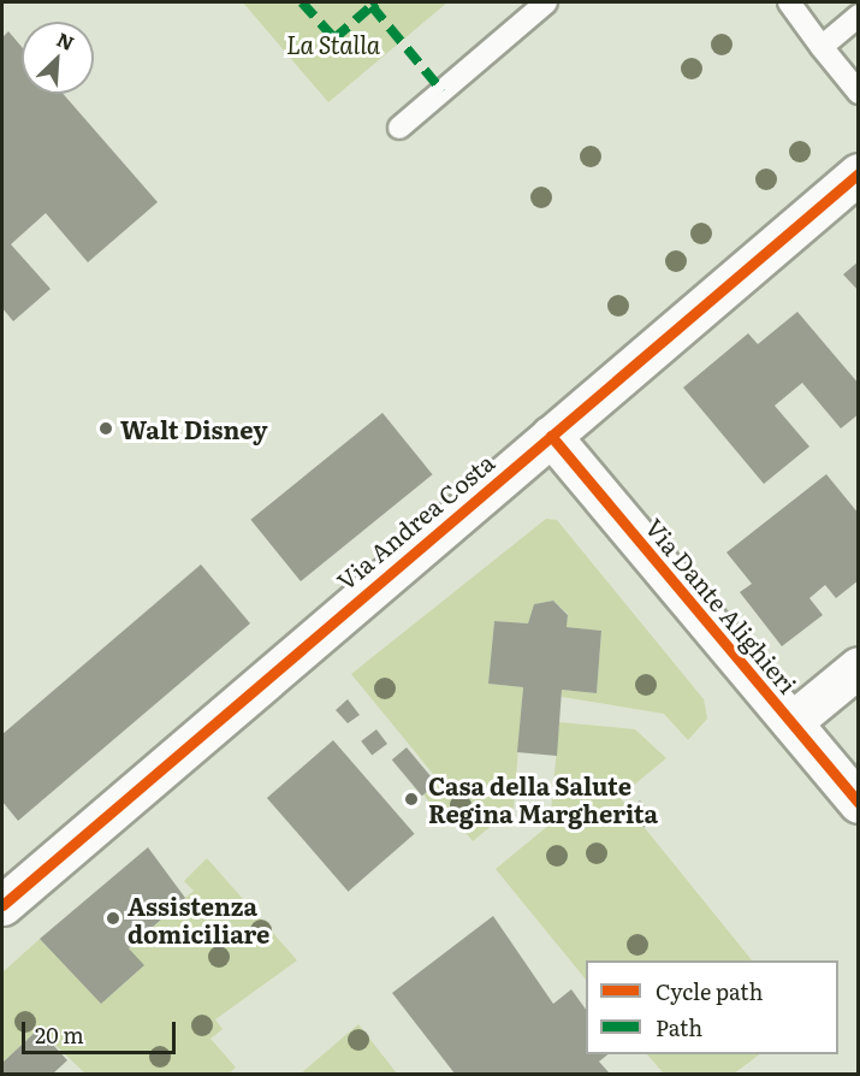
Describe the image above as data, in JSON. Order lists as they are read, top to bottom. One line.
{"streets":{"main road":["Via Andrea Costa","Via Dante Alighieri"]},"crossings":[["Via Andrea Costa","Via Dante Alighieri"]],"parks":["La Stalla"],"places":["Walt Disney","Casa della Salute Regina Margherita","Assistenza domiciliare"],"legend":["Cycle path","Path"],"scale_bar":"20 m","north":"top right"}
